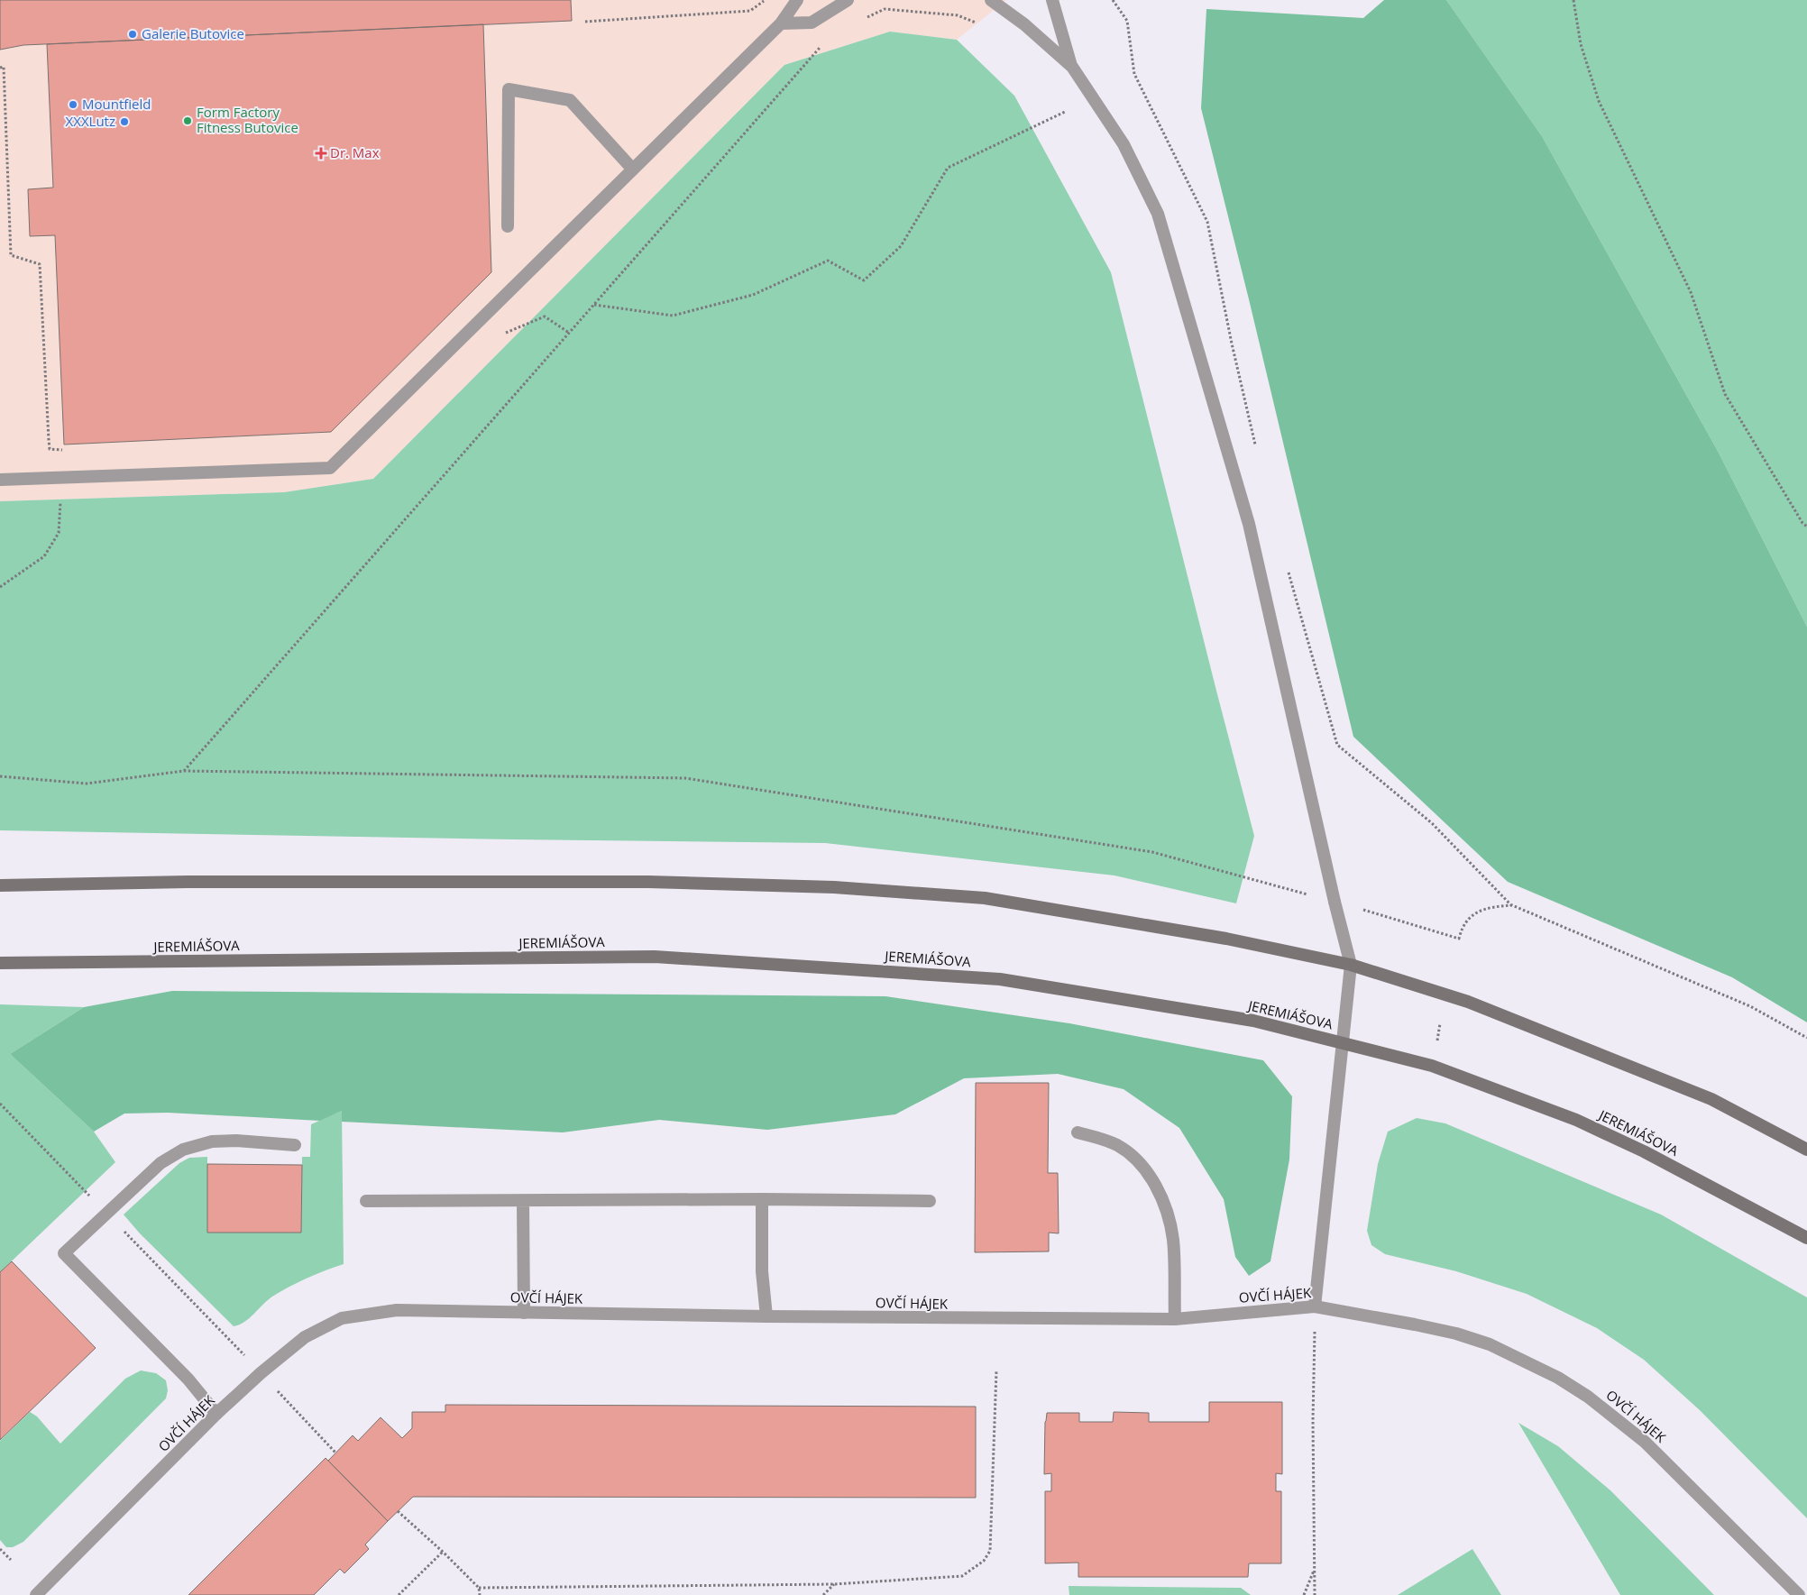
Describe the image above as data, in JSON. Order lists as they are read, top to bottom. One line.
{"streets":{"main road":["JEREMIÁŠOVA"],"street":["OVČÍ HÁJEK"]},"places":{"other":["Galerie Butovice","Mountfield","Form Factory Fitness Butovice","XXXLutz"],"health":["Dr. Max"]}}
